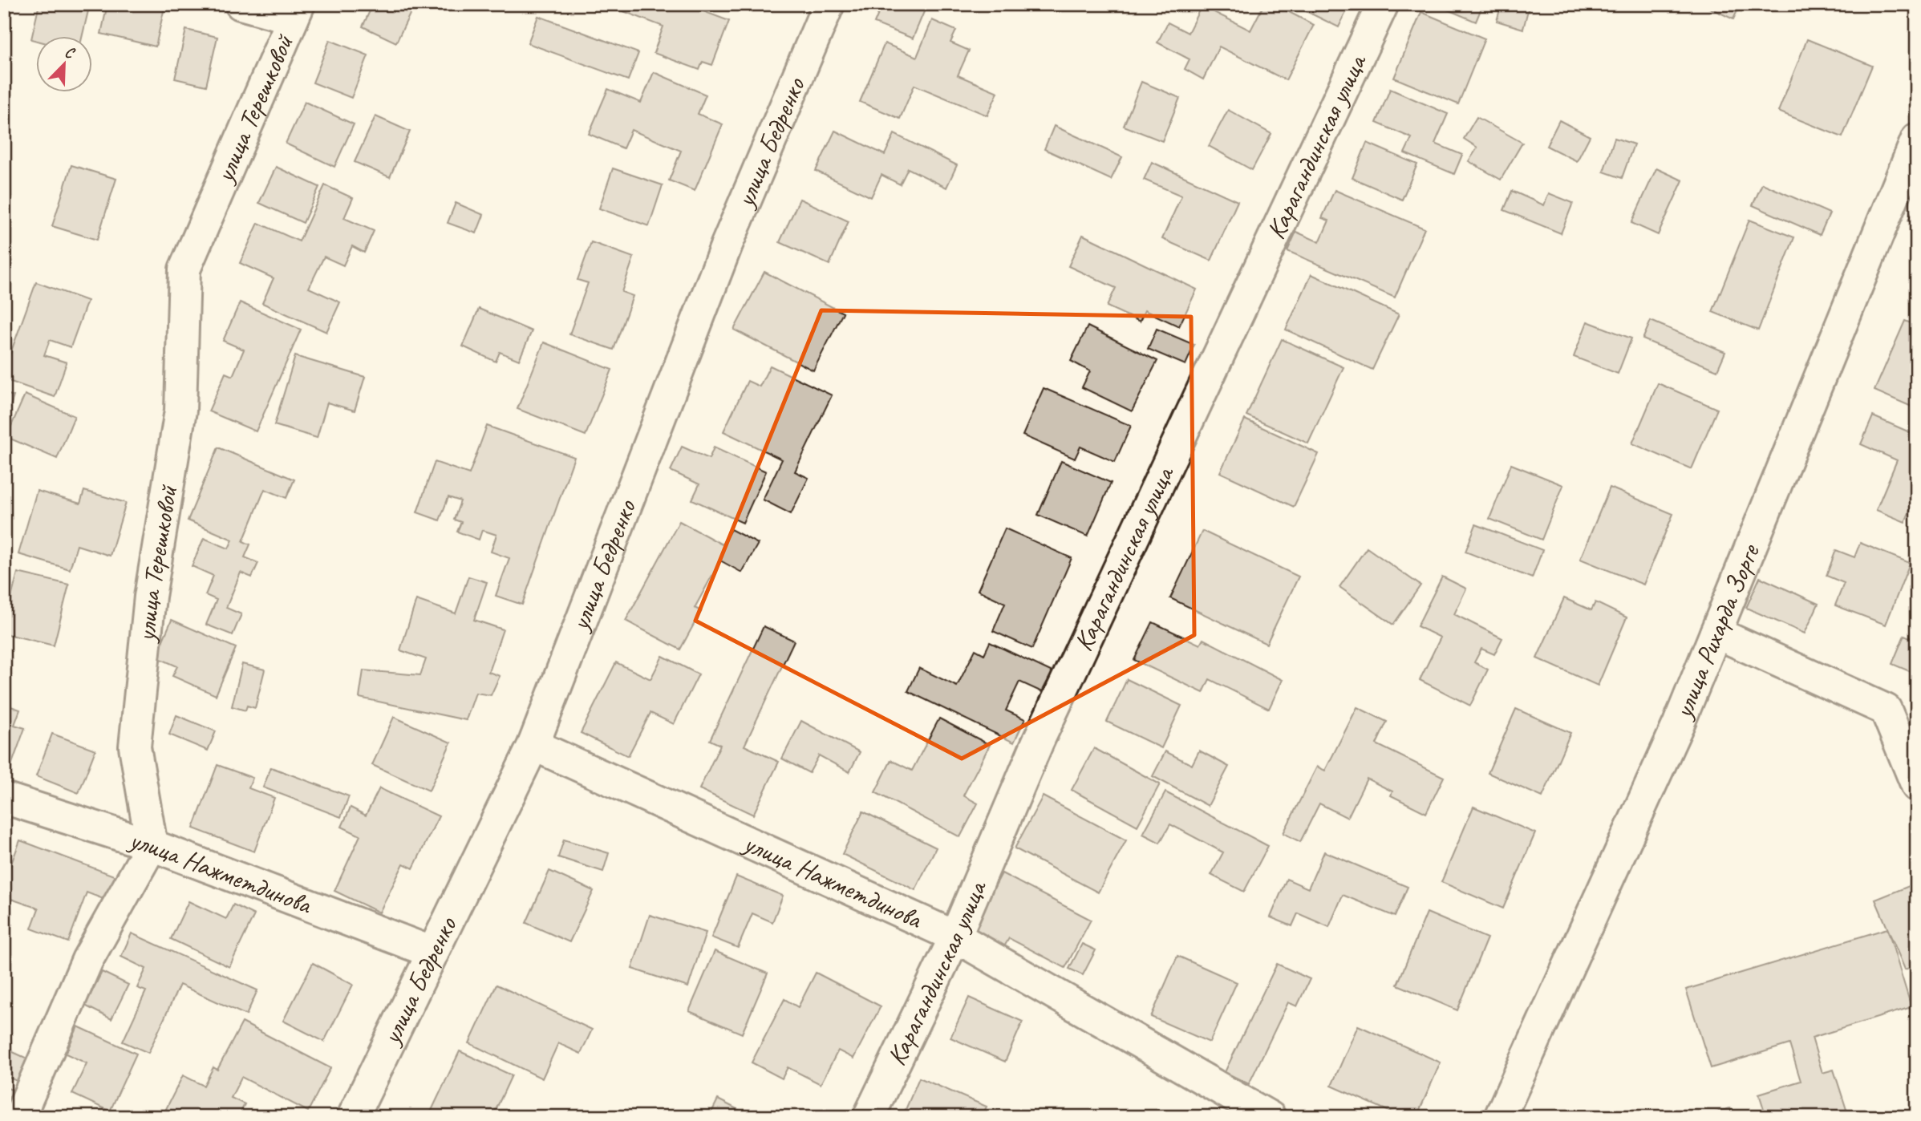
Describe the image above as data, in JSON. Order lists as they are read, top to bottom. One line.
{"streets":{"street":["улица Терешковой","улица Бедренко","Карагандинская улица","улица Рихарда Зорге","улица Нажметдинова"]},"crossings":[["улица Терешковой","улица Нажметдинова"],["улица Бедренко","улица Нажметдинова"],["Карагандинская улица","улица Нажметдинова"]],"north":"top right"}
